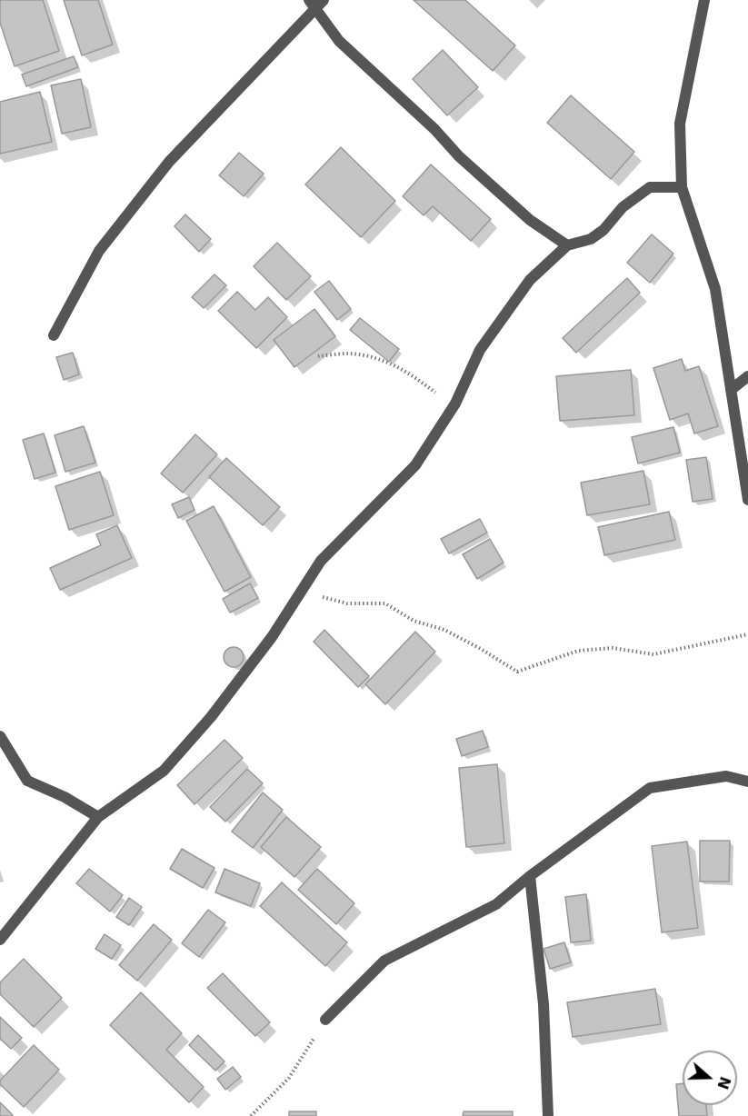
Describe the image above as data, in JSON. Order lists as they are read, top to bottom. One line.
{"north":"right"}
